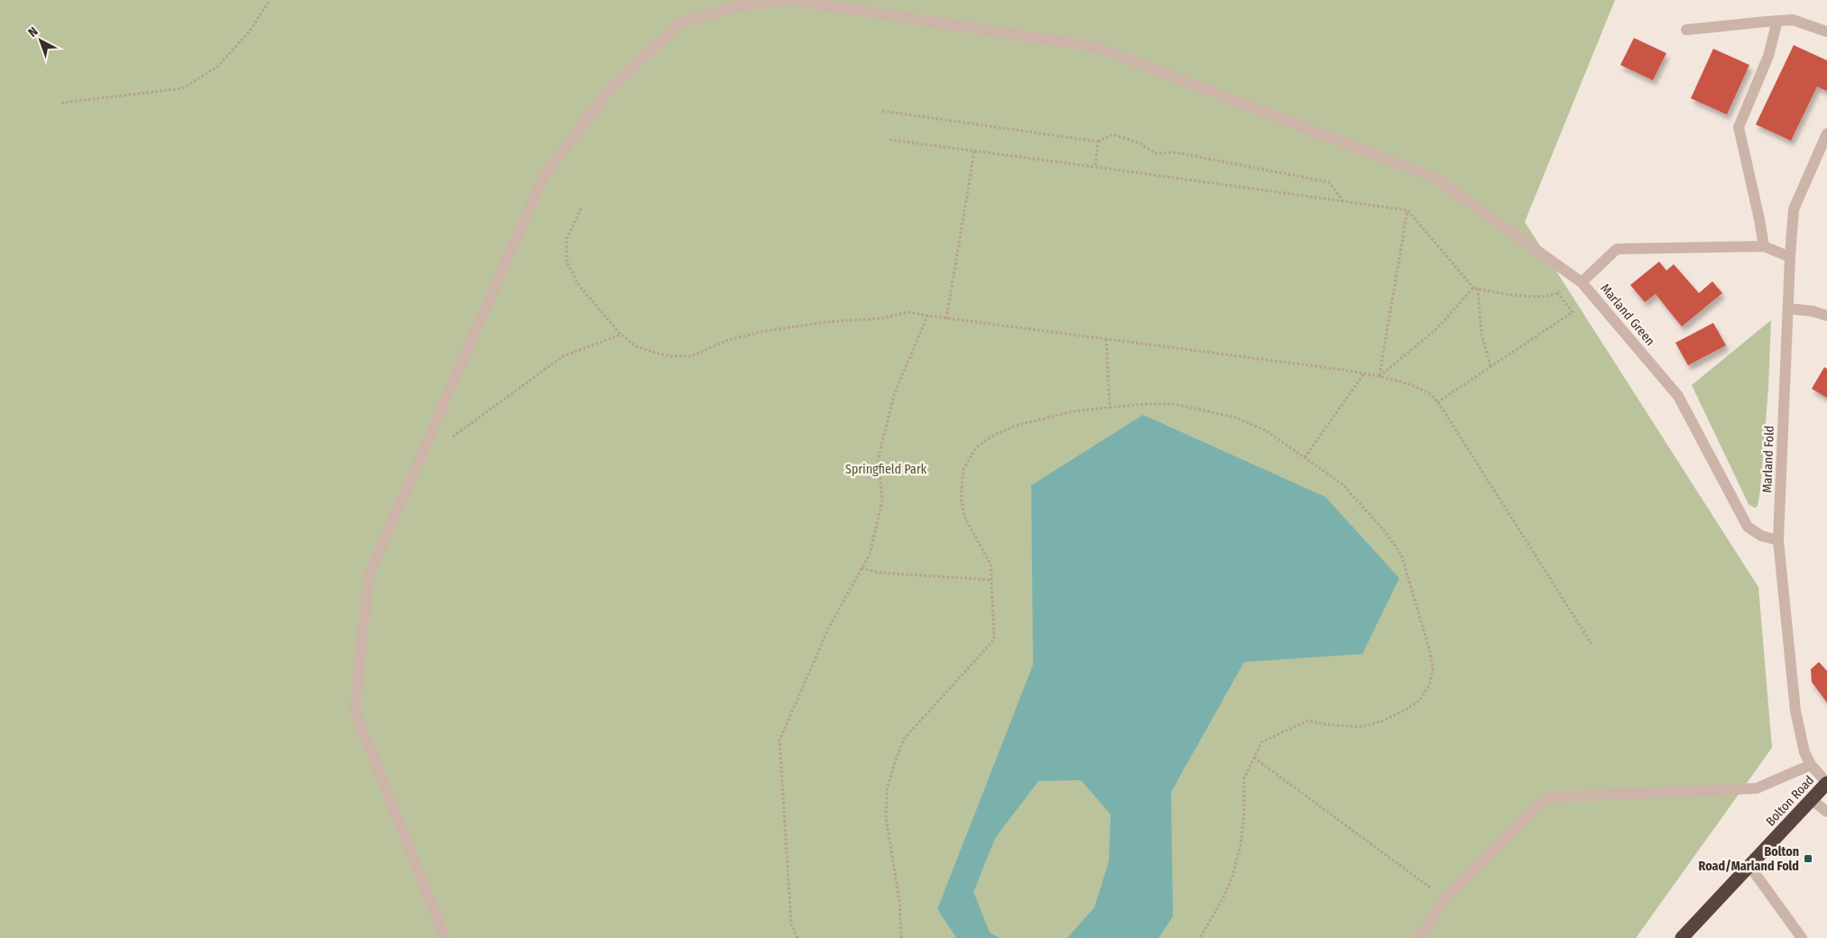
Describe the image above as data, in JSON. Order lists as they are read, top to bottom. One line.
{"streets":{"highway":["Bolton Road"],"street":["Marland Green","Marland Fold"]},"crossings":[["Marland Green","Marland Fold"],["Marland Fold","Bolton Road"]],"parks":["Springfield Park"],"places":{"transit":["Bolton Road/Marland Fold"]},"north":"top left"}
